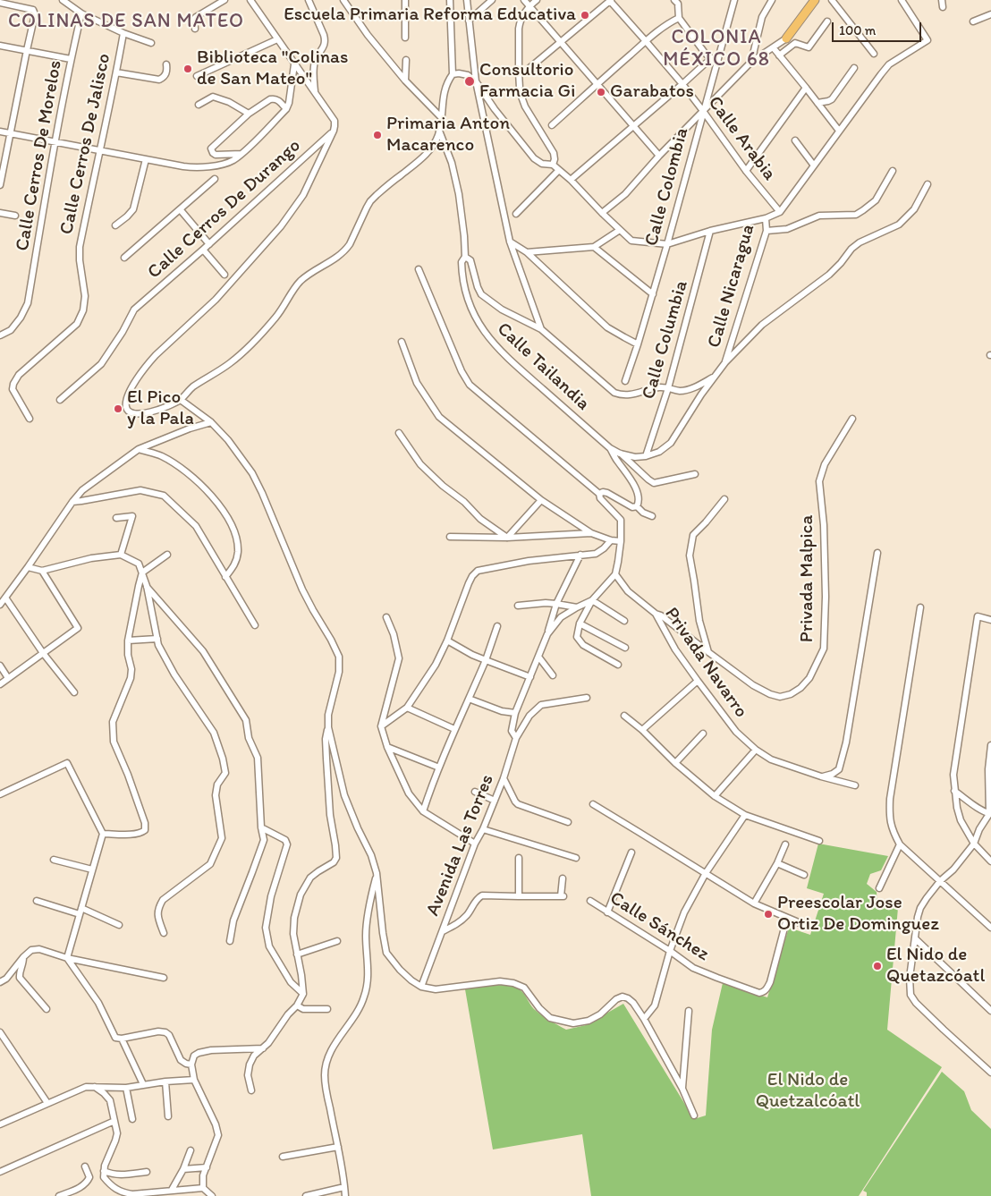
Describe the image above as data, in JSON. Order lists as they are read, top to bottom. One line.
{"streets":{"street":["Calle Arabia","Calle Cerros De Jalisco","Calle Cerros De Morelos","Calle Colombia","Calle Cerros De Durango","Calle Nicaragua","Calle Columbia","Calle Tailandia","Privada Malpica","Privada Navarro","Avenida Las Torres","Calle Sánchez"]},"crossings":[["Calle Arabia","Calle Colombia"],["Privada Malpica","Privada Navarro"]],"districts":["COLINAS DE SAN MATEO","COLONIA MÉXICO 68"],"parks":["El Nido de Quetzalcóatl"],"places":["Escuela Primaria Reforma Educativa","Biblioteca \"Colinas de San Mateo\"","Consultorio Farmacia Gi","Garabatos","Primaria Anton Macarenco","El Pico y la Pala","Preescolar Jose Ortiz De Dominguez","El Nido de Quetazcóatl"],"scale_bar":"100 m"}
